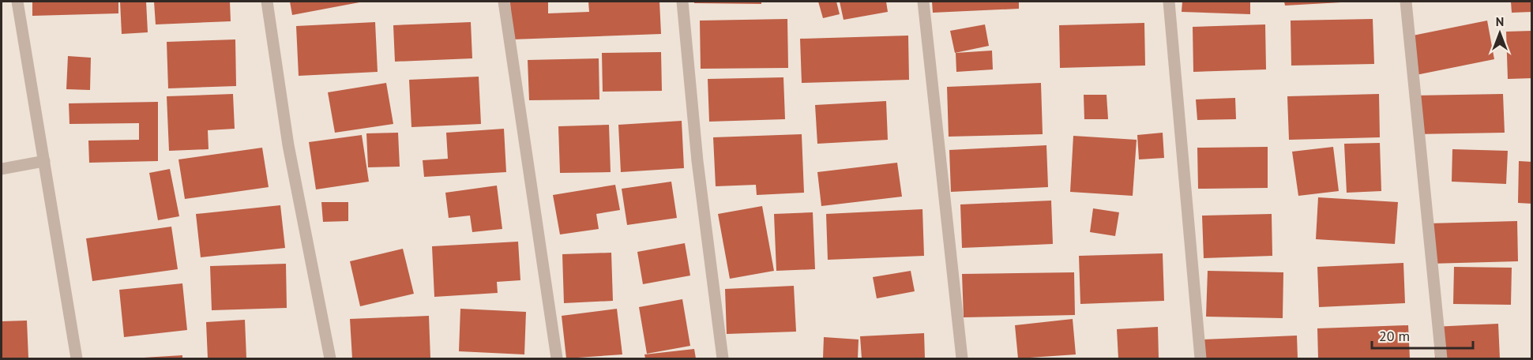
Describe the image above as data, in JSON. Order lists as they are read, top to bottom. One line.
{"scale_bar":"20 m","north":"top"}
